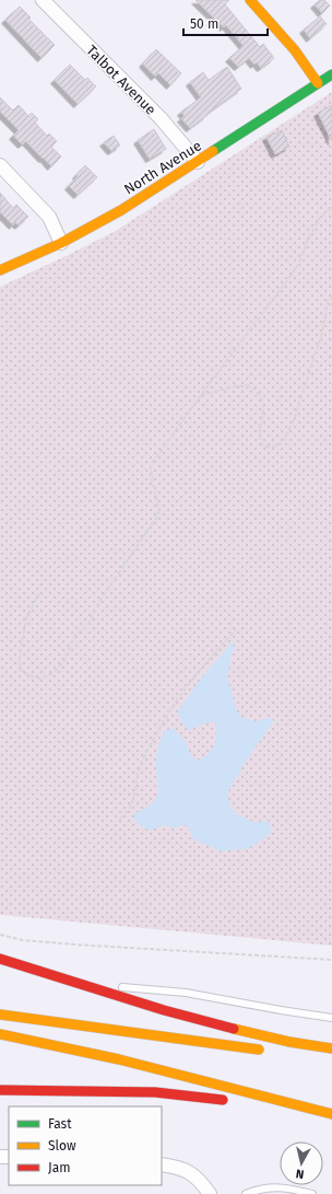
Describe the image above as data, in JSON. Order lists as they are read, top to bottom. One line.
{"streets":{"main road":["North Avenue"],"street":["Talbot Avenue"]},"crossings":[["Talbot Avenue","North Avenue"]],"legend":["Fast","Slow","Jam"],"scale_bar":"50 m","north":"bottom"}
